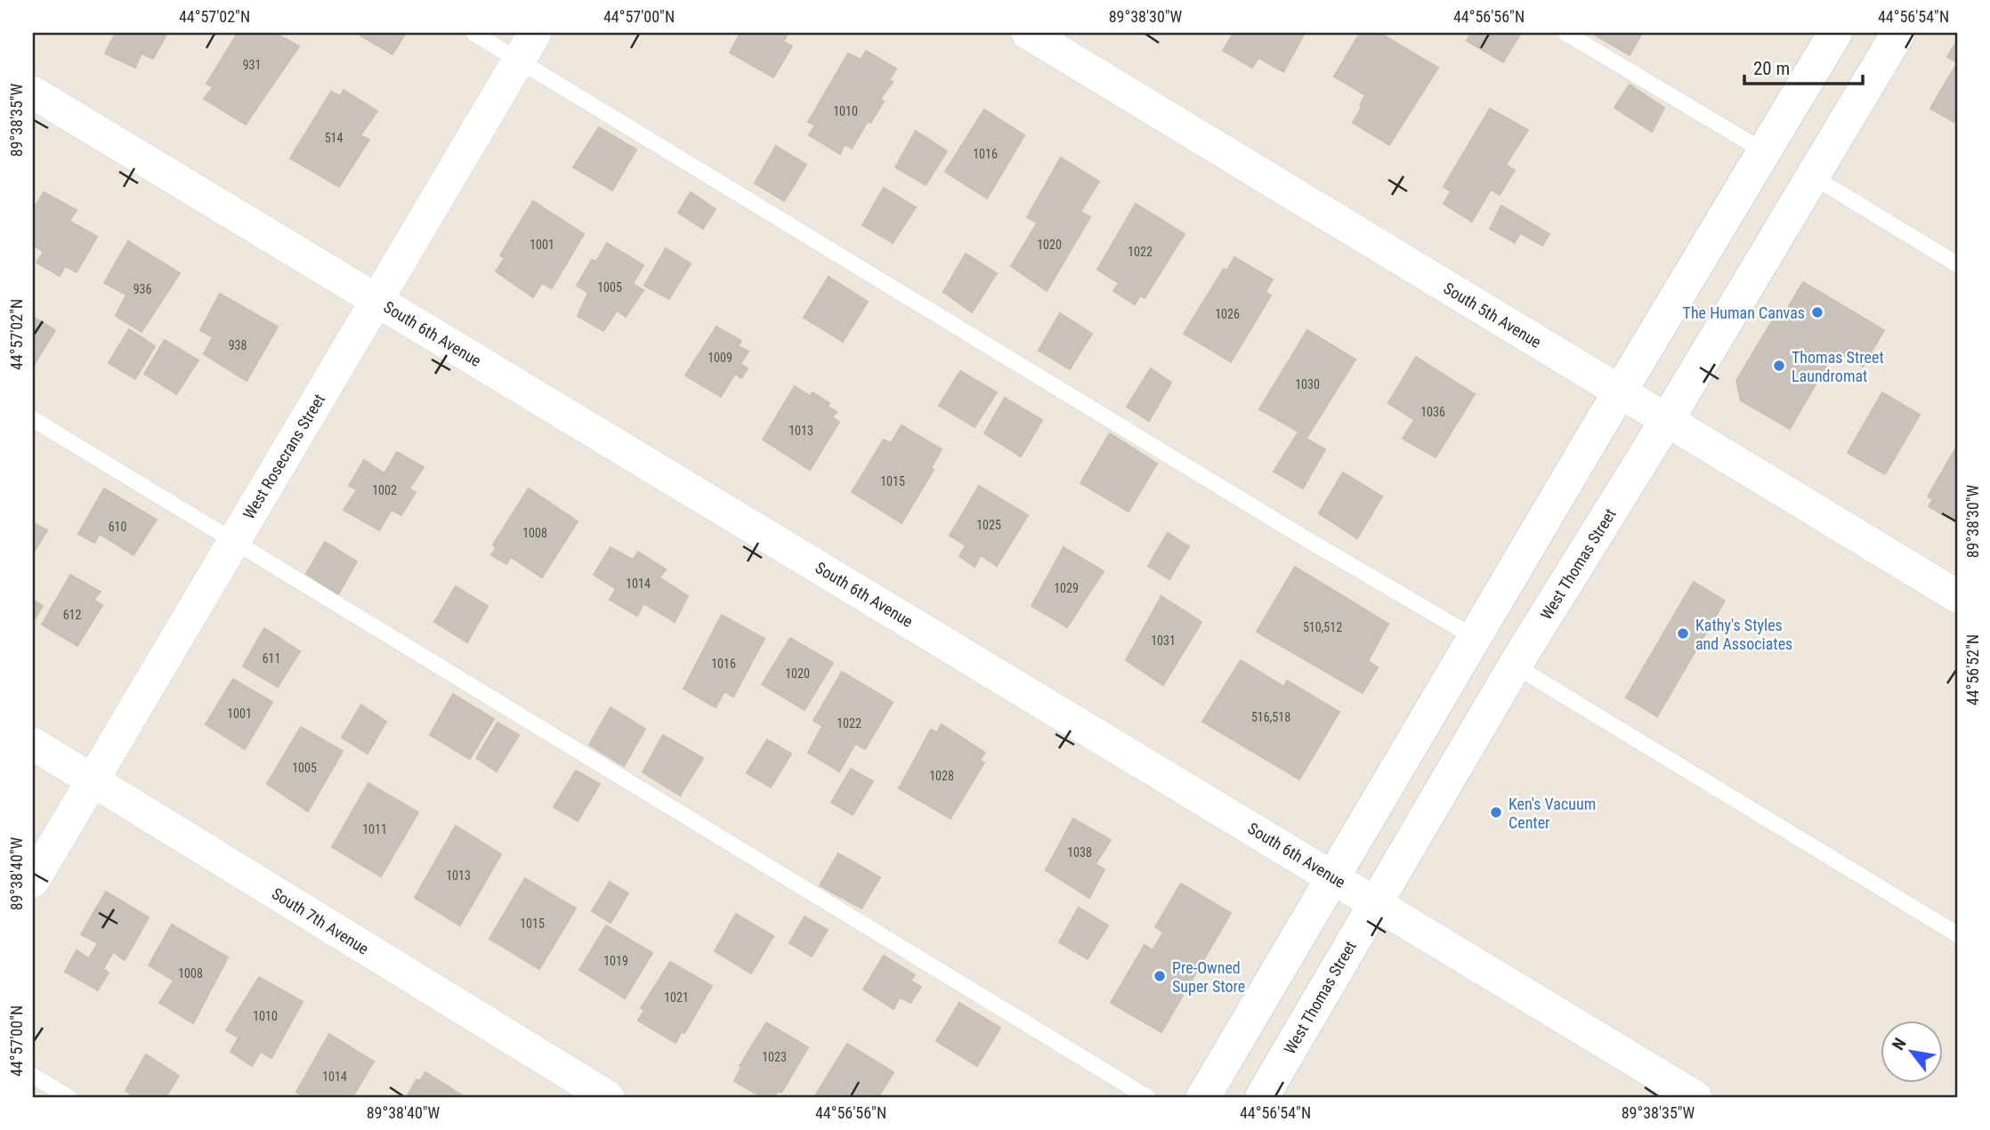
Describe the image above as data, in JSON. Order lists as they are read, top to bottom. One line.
{"streets":{"main road":["West Thomas Street"],"street":["South 5th Avenue","South 6th Avenue","West Rosecrans Street","South 7th Avenue"]},"crossings":[["South 5th Avenue","West Thomas Street"],["South 6th Avenue","West Rosecrans Street"],["South 6th Avenue","West Thomas Street"],["West Rosecrans Street","South 7th Avenue"]],"places":["The Human Canvas","Thomas Street Laundromat","Kathy's Styles and Associates","Ken's Vacuum Center","Pre-Owned Super Store"],"house_numbers":["931","1010","514","1016","1001","1020","1022","1005","936","1026","938","1009","1030","1036","1013","1015","1002","1025","610","1008","1014","1029","612","510,512","1031","611","1016","1020","1001","516,518","1022","1005","1028","1011","1038","1013","1015","1019","1008","1021","1010","1023","1014"],"scale_bar":"20 m","north":"top left","coordinates":["44°57'02\"N","44°57'00\"N","89°38'30\"W","44°56'56\"N","44°56'54\"N","89°38'35\"W","44°56'52\"N","89°38'40\"W"]}
